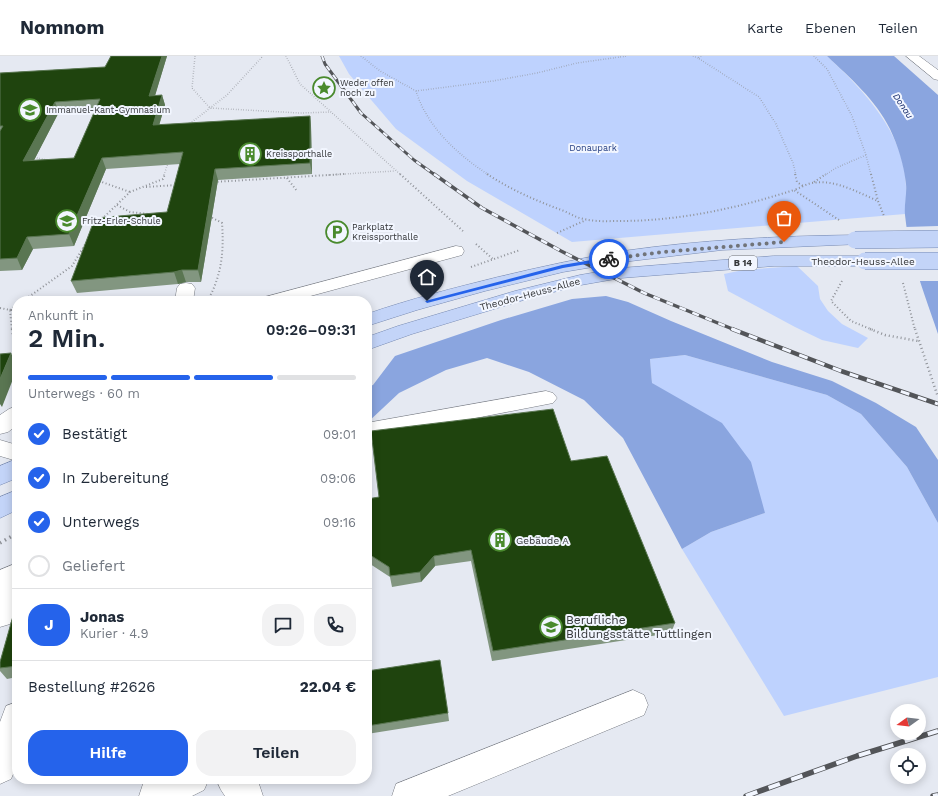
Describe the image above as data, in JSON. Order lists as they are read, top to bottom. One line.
{"streets":{"main road":["Theodor-Heuss-Allee","B 14"]},"water":["Donau"],"parks":["Donaupark"],"places":{"place":["Weder offen noch zu"],"school or university":["Immanuel-Kant-Gymnasium","Fritz-Erler-Schule","Berufliche Bildungsstätte Tuttlingen"],"building":["Kreissporthalle","Gebäude A"],"parking":["Parkplatz Kreissporthalle"]},"north":"left","page":{"header":"Nomnom","nav":["Karte","Ebenen","Teilen"],"heading":["2 Min.","Ankunft in","09:26–09:31"],"panel":["Jonas","Kurier · 4.9","Bestellung #2626","22.04 €"],"bar":"Unterwegs · 60 m","list":[["Bestätigt","09:01"],["In Zubereitung","09:06"],["Unterwegs","09:16"],"Geliefert"],"round":"J","buttons":["Hilfe","Teilen"]}}
